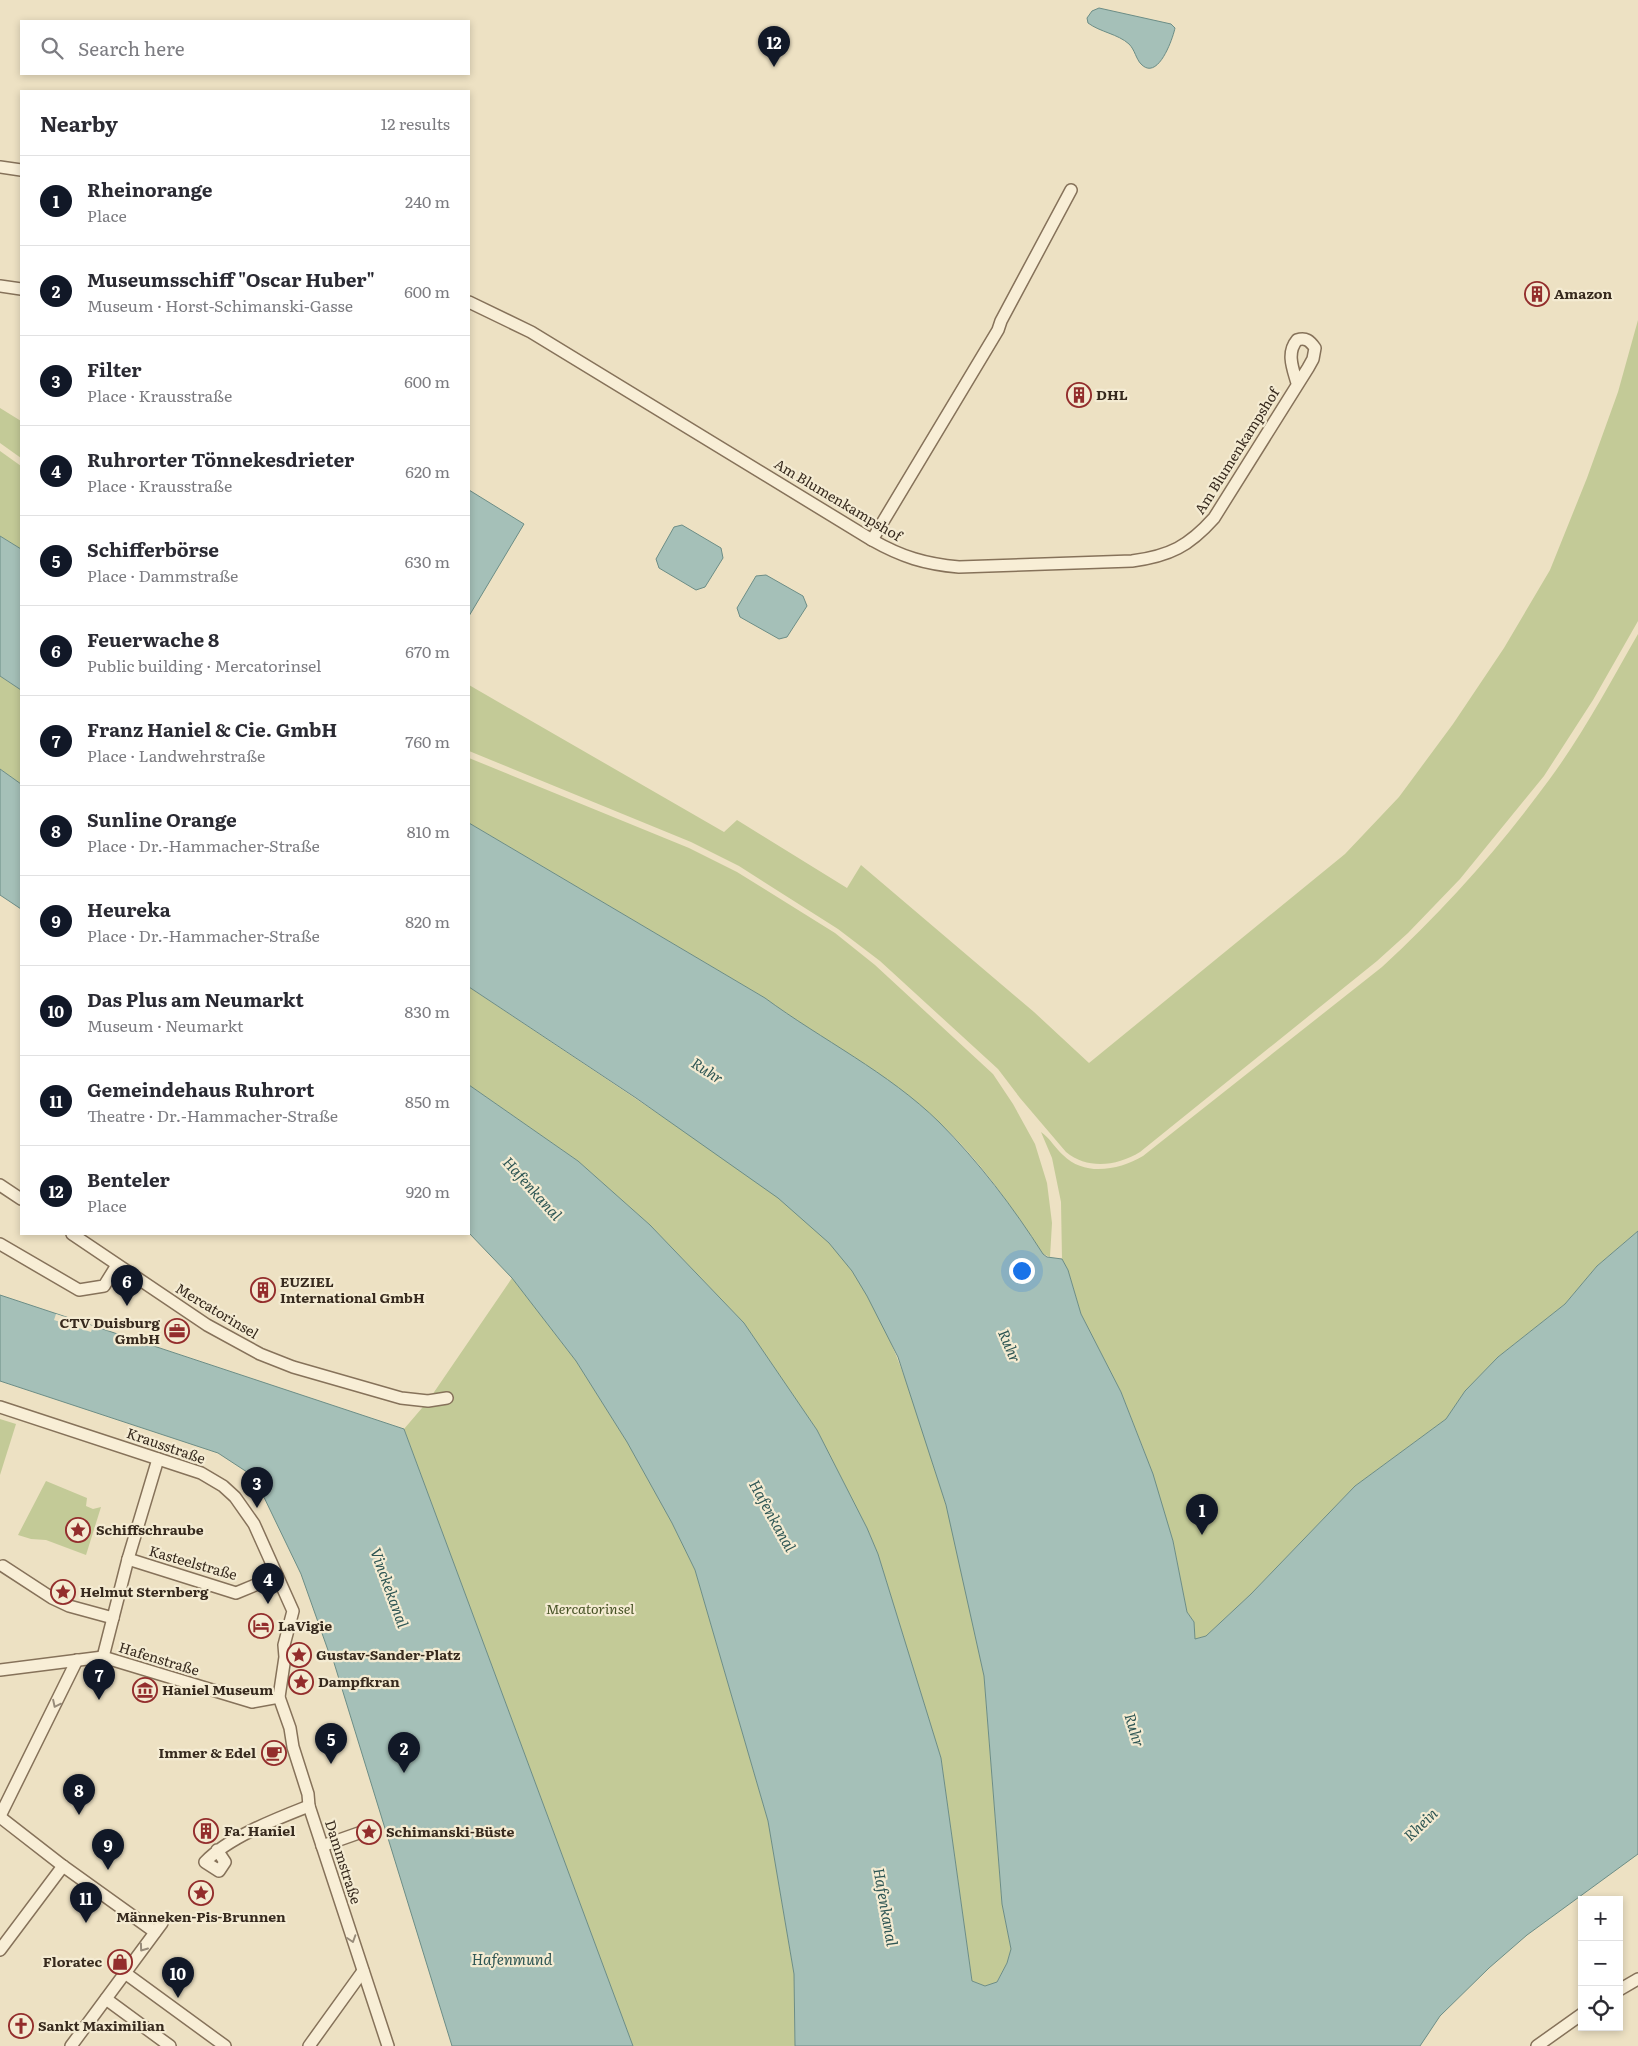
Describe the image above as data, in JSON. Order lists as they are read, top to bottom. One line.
{"streets":{"street":["Am Blumenkampshof","Mercatorinsel","Krausstraße","Kasteelstraße","Hafenstraße","Dammstraße"]},"crossings":[["Krausstraße","Kasteelstraße"],["Krausstraße","Hafenstraße"],["Krausstraße","Dammstraße"],["Hafenstraße","Dammstraße"]],"one_way":["Dammstraße"],"water":["Ruhr","Hafenkanal","Vinckekanal","Rhein","Hafenmund"],"parks":["Mercatorinsel"],"places":{"building":["Amazon","DHL","EUZIEL International GmbH","Fa. Haniel"],"office":["CTV Duisburg GmbH"],"place":["Schiffschraube","Helmut Sternberg","Gustav-Sander-Platz","Dampfkran","Schimanski-Büste","Männeken-Pis-Brunnen"],"hotel":["LaVigie"],"museum":["Haniel Museum"],"cafe":["Immer & Edel"],"shop":["Floratec"],"church":["Sankt Maximilian"]},"page":{"search":"Search here","pins":["12","6","3","1","4","7","5","2","8","9","11","10"],"heading":["Nearby","12 results"],"list":[{"mark":"1","name":"Rheinorange","note":"Place","value":"240 m"},{"mark":"2","name":"Museumsschiff \"Oscar Huber\"","note":"Museum · Horst-Schimanski-Gasse","value":"600 m"},{"mark":"3","name":"Filter","note":"Place · Krausstraße","value":"600 m"},{"mark":"4","name":"Ruhrorter Tönnekesdrieter","note":"Place · Krausstraße","value":"620 m"},{"mark":"5","name":"Schifferbörse","note":"Place · Dammstraße","value":"630 m"},{"mark":"6","name":"Feuerwache 8","note":"Public building · Mercatorinsel","value":"670 m"},{"mark":"7","name":"Franz Haniel & Cie. GmbH","note":"Place · Landwehrstraße","value":"760 m"},{"mark":"8","name":"Sunline Orange","note":"Place · Dr.-Hammacher-Straße","value":"810 m"},{"mark":"9","name":"Heureka","note":"Place · Dr.-Hammacher-Straße","value":"820 m"},{"mark":"10","name":"Das Plus am Neumarkt","note":"Museum · Neumarkt","value":"830 m"},{"mark":"11","name":"Gemeindehaus Ruhrort","note":"Theatre · Dr.-Hammacher-Straße","value":"850 m"},{"mark":"12","name":"Benteler","note":"Place","value":"920 m"}],"map_buttons":["+","−"]}}
